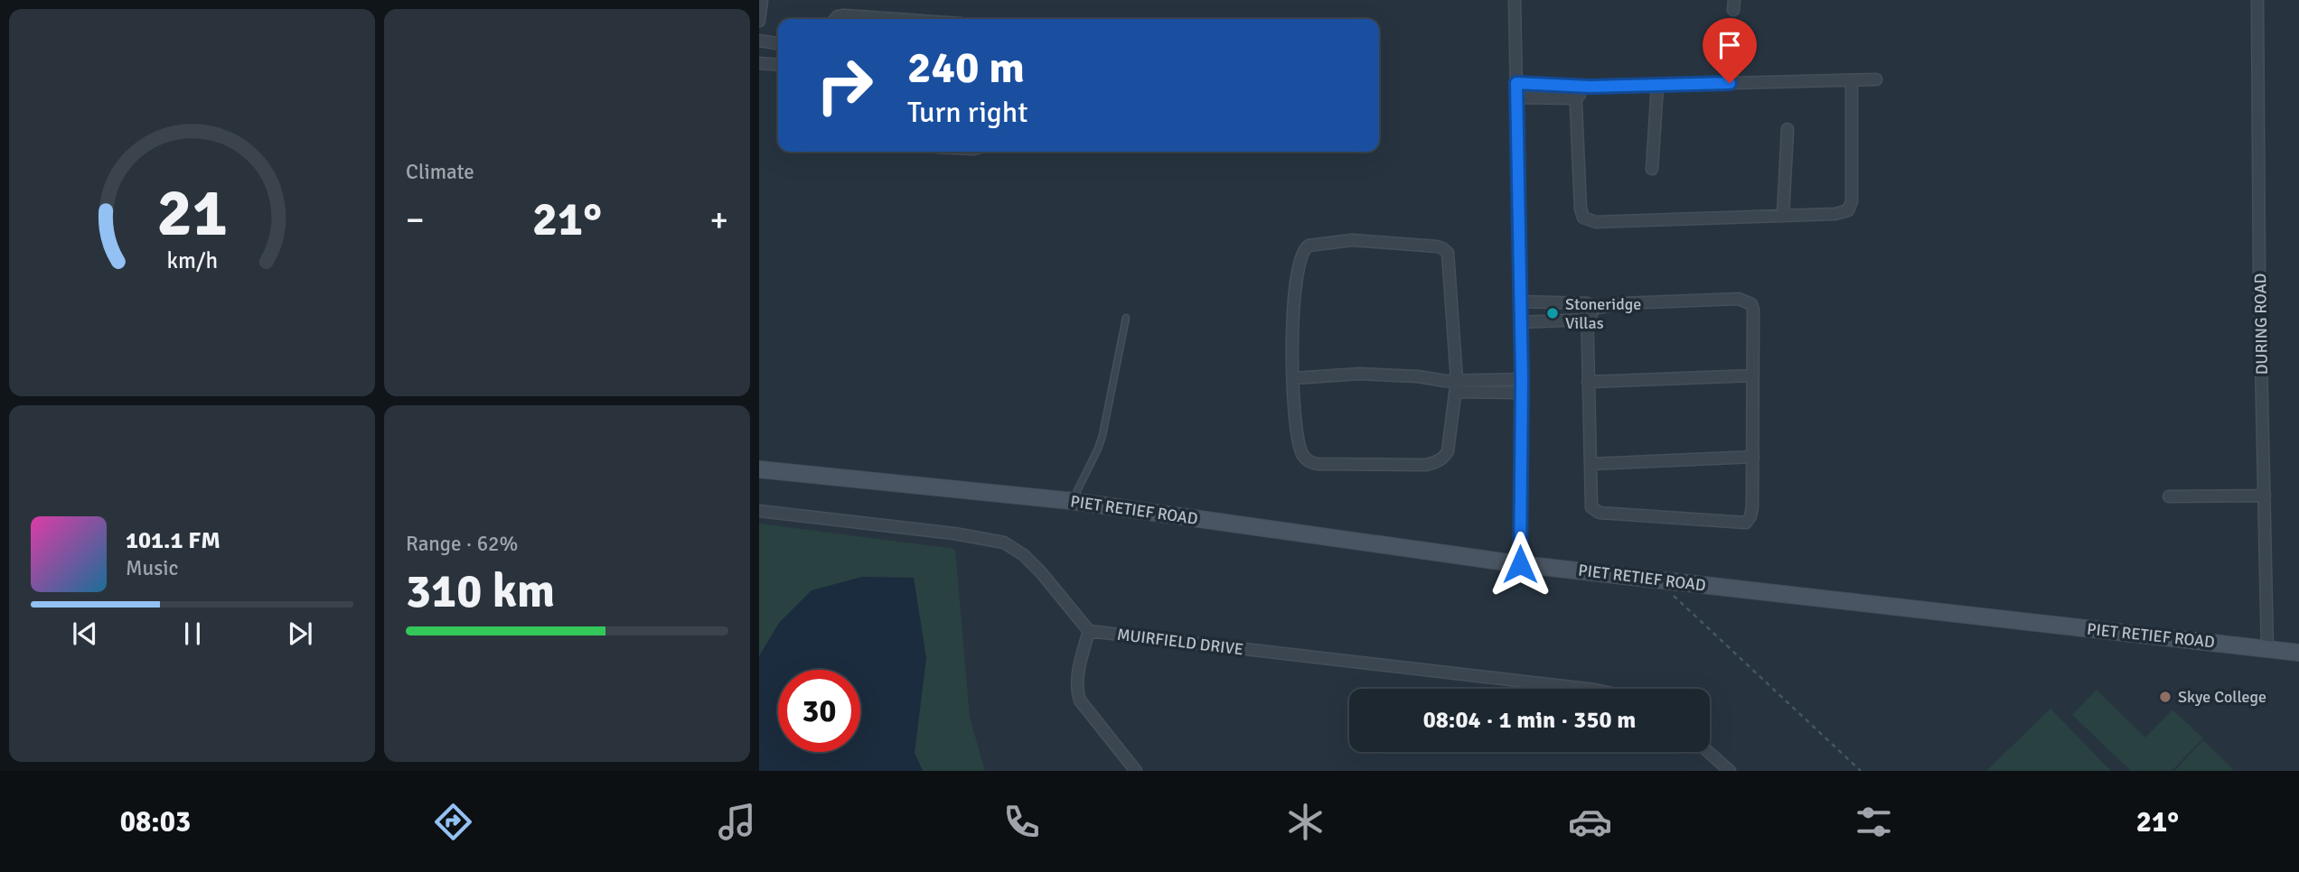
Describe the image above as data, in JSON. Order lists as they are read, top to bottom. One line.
{"streets":{"street":["DURING ROAD","PIET RETIEF ROAD","MUIRFIELD DRIVE"]},"crossings":[["DURING ROAD","PIET RETIEF ROAD"]],"places":["Stoneridge Villas","Skye College"],"page":{"tile":["Climate",["Range · 62%","310 km"]],"turn":["240 m","Turn right"],"heat":["−","21°","+"],"song":["101.1 FM","Music"],"limit":"30","trip":"08:04 · 1 min · 350 m","tabs":["08:03","21°"],"gauge":["21","km/h"]}}
